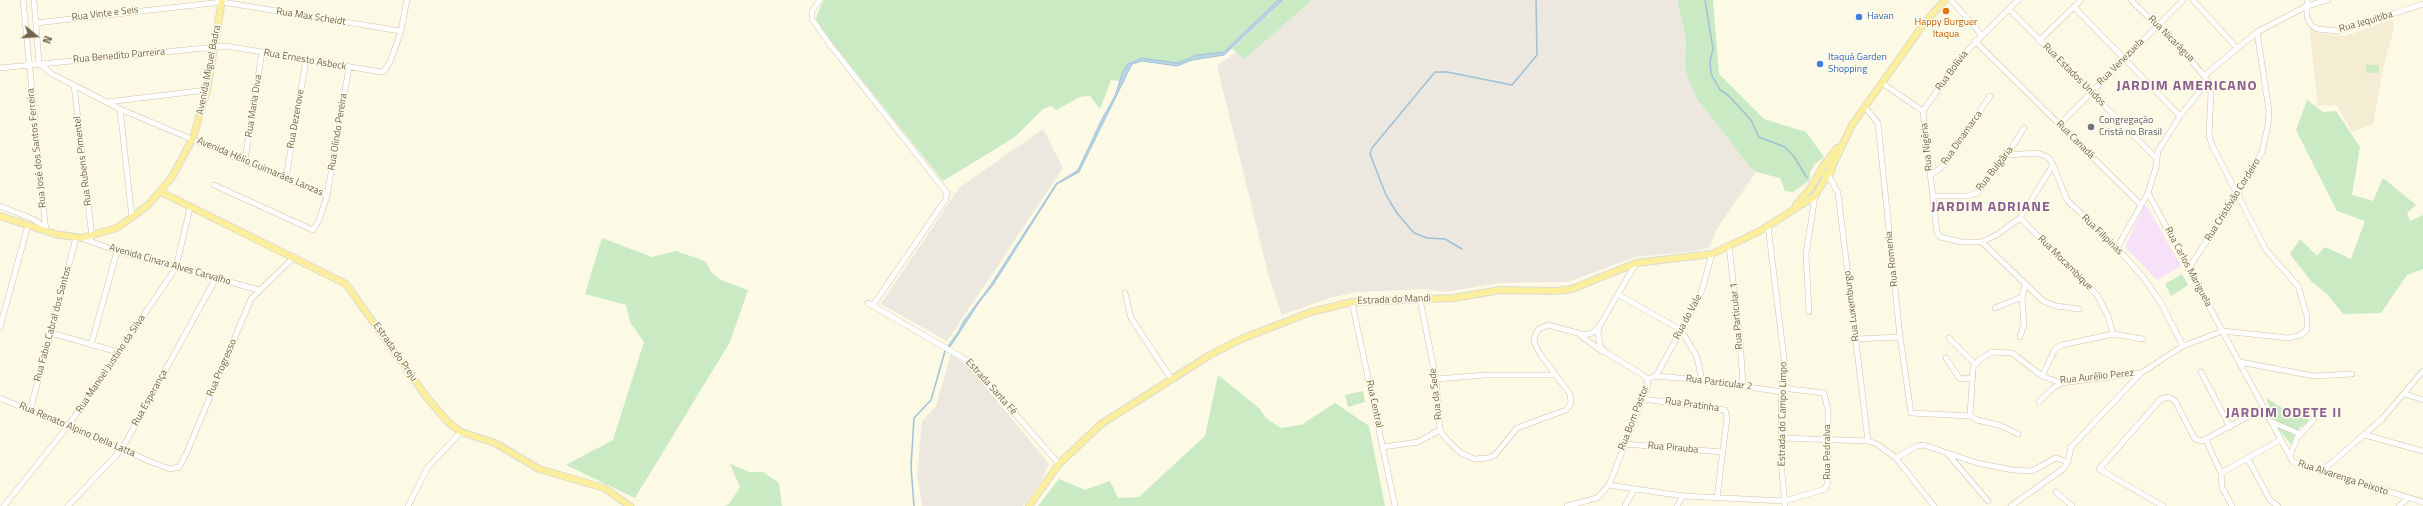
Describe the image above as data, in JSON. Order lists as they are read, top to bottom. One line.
{"streets":{"main road":["Avenida Miguel Badra","Estrada do Mandi","Estrada do Preju"],"street":["Rua Vinte e Seis","Rua Max Scheidt","Rua Jequitiba","Rua Nicarágua","Rua Benedito Parreira","Rua Ernesto Asbeck","Rua Venezuela","Rua Bolívia","Rua Estados Unidos","Rua Maria Diva","Rua Dezenove","Rua Olindo Pereira","Rua Dinamarca","Rua Canadá","Rua Nigéria","Rua José dos Santos Ferreira","Rua Rubens Pimentel","Avenida Hélio Guimarães Lanzas","Rua Bulgária","Rua Cristóvão Cordeiro","Rua Filipinas","Rua Romenia","Rua Mocambique","Avenida Cinara Alves Carvalho","Rua Carlos Mariguela","Rua Luxemburgo","Rua Particular 1","Rua do Vale","Rua Fabio Cabral dos Santos","Rua Manoel Justino da Silva","Rua Progresso","Rua Aurélio Perez","Rua Particular 2","Estrada Santa Fé","Rua da Sede","Rua Esperança","Rua Central","Rua Pratinha","Estrada do Campo Limpo","Rua Bom Pastor","Rua Renato Alpino Della Latta","Rua Pirauba","Rua Pedralva","Rua Alvarenga Peixoto"]},"crossings":[["Rua Vinte e Seis","Rua Max Scheidt"],["Rua Vinte e Seis","Avenida Miguel Badra"],["Rua Max Scheidt","Rua Ernesto Asbeck"],["Rua Max Scheidt","Avenida Miguel Badra"],["Rua Nicarágua","Rua Venezuela"],["Rua Nicarágua","Rua Aurélio Perez"],["Rua Benedito Parreira","Rua Ernesto Asbeck"],["Rua Benedito Parreira","Avenida Miguel Badra"],["Rua Benedito Parreira","Rua José dos Santos Ferreira"],["Rua Benedito Parreira","Avenida Hélio Guimarães Lanzas"],["Rua Ernesto Asbeck","Avenida Miguel Badra"],["Rua Ernesto Asbeck","Rua Maria Diva"],["Rua Ernesto Asbeck","Rua Dezenove"],["Rua Ernesto Asbeck","Rua Olindo Pereira"],["Rua Venezuela","Rua Estados Unidos"],["Rua Venezuela","Rua Canadá"],["Avenida Miguel Badra","Rua José dos Santos Ferreira"],["Avenida Miguel Badra","Rua Rubens Pimentel"],["Avenida Miguel Badra","Avenida Hélio Guimarães Lanzas"],["Avenida Miguel Badra","Avenida Cinara Alves Carvalho"],["Avenida Miguel Badra","Rua Fabio Cabral dos Santos"],["Avenida Miguel Badra","Estrada do Preju"],["Rua Bolívia","Rua Estados Unidos"],["Rua Bolívia","Rua Canadá"],["Rua Bolívia","Rua Nigéria"],["Rua Maria Diva","Avenida Hélio Guimarães Lanzas"],["Rua Dezenove","Avenida Hélio Guimarães Lanzas"],["Rua Olindo Pereira","Avenida Hélio Guimarães Lanzas"],["Rua Dinamarca","Rua Nigéria"],["Rua Nigéria","Rua Bulgária"],["Rua Nigéria","Estrada do Mandi"],["Rua Rubens Pimentel","Avenida Hélio Guimarães Lanzas"],["Rua Cristóvão Cordeiro","Rua Carlos Mariguela"],["Rua Cristóvão Cordeiro","Rua Aurélio Perez"],["Rua Filipinas","Rua Aurélio Perez"],["Rua Romenia","Estrada do Mandi"],["Avenida Cinara Alves Carvalho","Rua Fabio Cabral dos Santos"],["Avenida Cinara Alves Carvalho","Rua Manoel Justino da Silva"],["Avenida Cinara Alves Carvalho","Rua Progresso"],["Avenida Cinara Alves Carvalho","Rua Esperança"],["Rua Carlos Mariguela","Rua Aurélio Perez"],["Rua Carlos Mariguela","Rua Alvarenga Peixoto"],["Estrada do Mandi","Rua Luxemburgo"],["Estrada do Mandi","Rua Particular 1"],["Estrada do Mandi","Rua do Vale"],["Estrada do Mandi","Estrada Santa Fé"],["Estrada do Mandi","Rua da Sede"],["Estrada do Mandi","Rua Central"],["Estrada do Mandi","Estrada do Campo Limpo"],["Rua Particular 1","Rua Particular 2"],["Rua do Vale","Rua Particular 2"],["Rua Fabio Cabral dos Santos","Rua Renato Alpino Della Latta"],["Estrada do Preju","Rua Manoel Justino da Silva"],["Estrada do Preju","Rua Progresso"],["Rua Manoel Justino da Silva","Rua Renato Alpino Della Latta"],["Rua Progresso","Rua Renato Alpino Della Latta"],["Rua Particular 2","Estrada do Campo Limpo"],["Rua Particular 2","Rua Pedralva"],["Rua da Sede","Rua Central"],["Rua da Sede","Rua Bom Pastor"],["Rua Esperança","Rua Renato Alpino Della Latta"],["Rua Pratinha","Rua Bom Pastor"],["Rua Pratinha","Rua Pirauba"],["Rua Pratinha","Rua Pedralva"],["Estrada do Campo Limpo","Rua Pedralva"],["Rua Bom Pastor","Rua Pirauba"],["Rua Bom Pastor","Rua Pedralva"]],"districts":["JARDIM AMERICANO","JARDIM ADRIANE","JARDIM ODETE II"],"places":["Happy Burguer Itaqua","Havan","Itaquá Garden Shopping","Congregação Cristã no Brasil"],"north":"right"}
